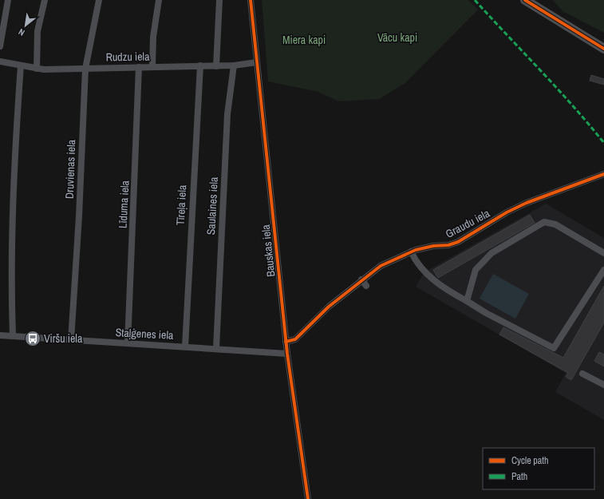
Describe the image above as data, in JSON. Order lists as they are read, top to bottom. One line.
{"streets":{"street":["Rudzu iela","Druvienas iela","Līduma iela","Tīreļa iela","Saulaines iela","Graudu iela","Bauskas iela","Staļģenes iela"]},"crossings":[["Rudzu iela","Druvienas iela"],["Rudzu iela","Līduma iela"],["Rudzu iela","Tīreļa iela"],["Rudzu iela","Saulaines iela"],["Rudzu iela","Bauskas iela"],["Druvienas iela","Staļģenes iela"],["Līduma iela","Staļģenes iela"],["Tīreļa iela","Staļģenes iela"],["Saulaines iela","Staļģenes iela"],["Graudu iela","Bauskas iela"],["Bauskas iela","Staļģenes iela"]],"parks":["Vācu kapi","Miera kapi"],"places":{"bus stop":["Viršu iela"]},"legend":["Cycle path","Path"],"north":"bottom left"}
